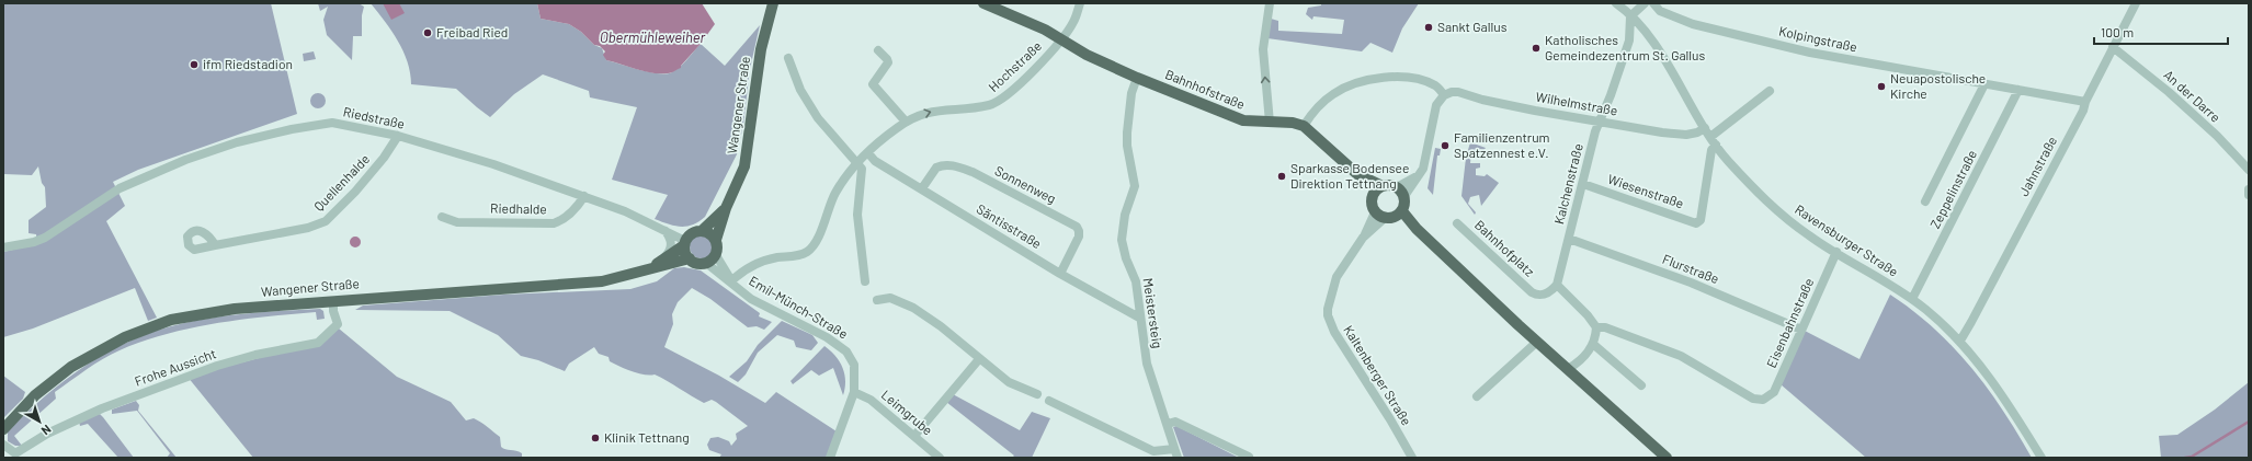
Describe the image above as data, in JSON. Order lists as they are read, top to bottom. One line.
{"streets":{"main road":["Bahnhofstraße","Wangener Straße"],"street":["Kolpingstraße","Hochstraße","An der Darre","Wilhelmstraße","Riedstraße","Jahnstraße","Quellenhalde","Kalchenstraße","Sonnenweg","Zeppelinstraße","Wiesenstraße","Riedhalde","Säntisstraße","Ravensburger Straße","Bahnhofplatz","Flurstraße","Emil-Münch-Straße","Meistersteig","Eisenbahnstraße","Frohe Aussicht","Kaltenberger Straße","Leimgrube"]},"crossings":[["Kolpingstraße","Jahnstraße"],["Kolpingstraße","Zeppelinstraße"],["Hochstraße","Bahnhofstraße"],["Hochstraße","Säntisstraße"],["Hochstraße","Emil-Münch-Straße"],["Bahnhofstraße","Meistersteig"],["An der Darre","Jahnstraße"],["Wilhelmstraße","Kalchenstraße"],["Wilhelmstraße","Ravensburger Straße"],["Wangener Straße","Riedstraße"],["Wangener Straße","Emil-Münch-Straße"],["Wangener Straße","Frohe Aussicht"],["Riedstraße","Quellenhalde"],["Riedstraße","Riedhalde"],["Riedstraße","Emil-Münch-Straße"],["Jahnstraße","Ravensburger Straße"],["Kalchenstraße","Wiesenstraße"],["Kalchenstraße","Ravensburger Straße"],["Kalchenstraße","Bahnhofplatz"],["Kalchenstraße","Flurstraße"],["Sonnenweg","Säntisstraße"],["Zeppelinstraße","Ravensburger Straße"],["Wiesenstraße","Ravensburger Straße"],["Säntisstraße","Meistersteig"],["Ravensburger Straße","Eisenbahnstraße"],["Flurstraße","Eisenbahnstraße"],["Emil-Münch-Straße","Leimgrube"]],"one_way":["Hochstraße"],"water":["Obermühleweiher"],"places":["Sankt Gallus","Freibad Ried","Katholisches Gemeindezentrum St. Gallus","ifm Riedstadion","Neuapostolische Kirche","Familienzentrum Spatzennest e.V.","Sparkasse Bodensee Direktion Tettnang","Klinik Tettnang"],"scale_bar":"100 m","north":"bottom right"}
